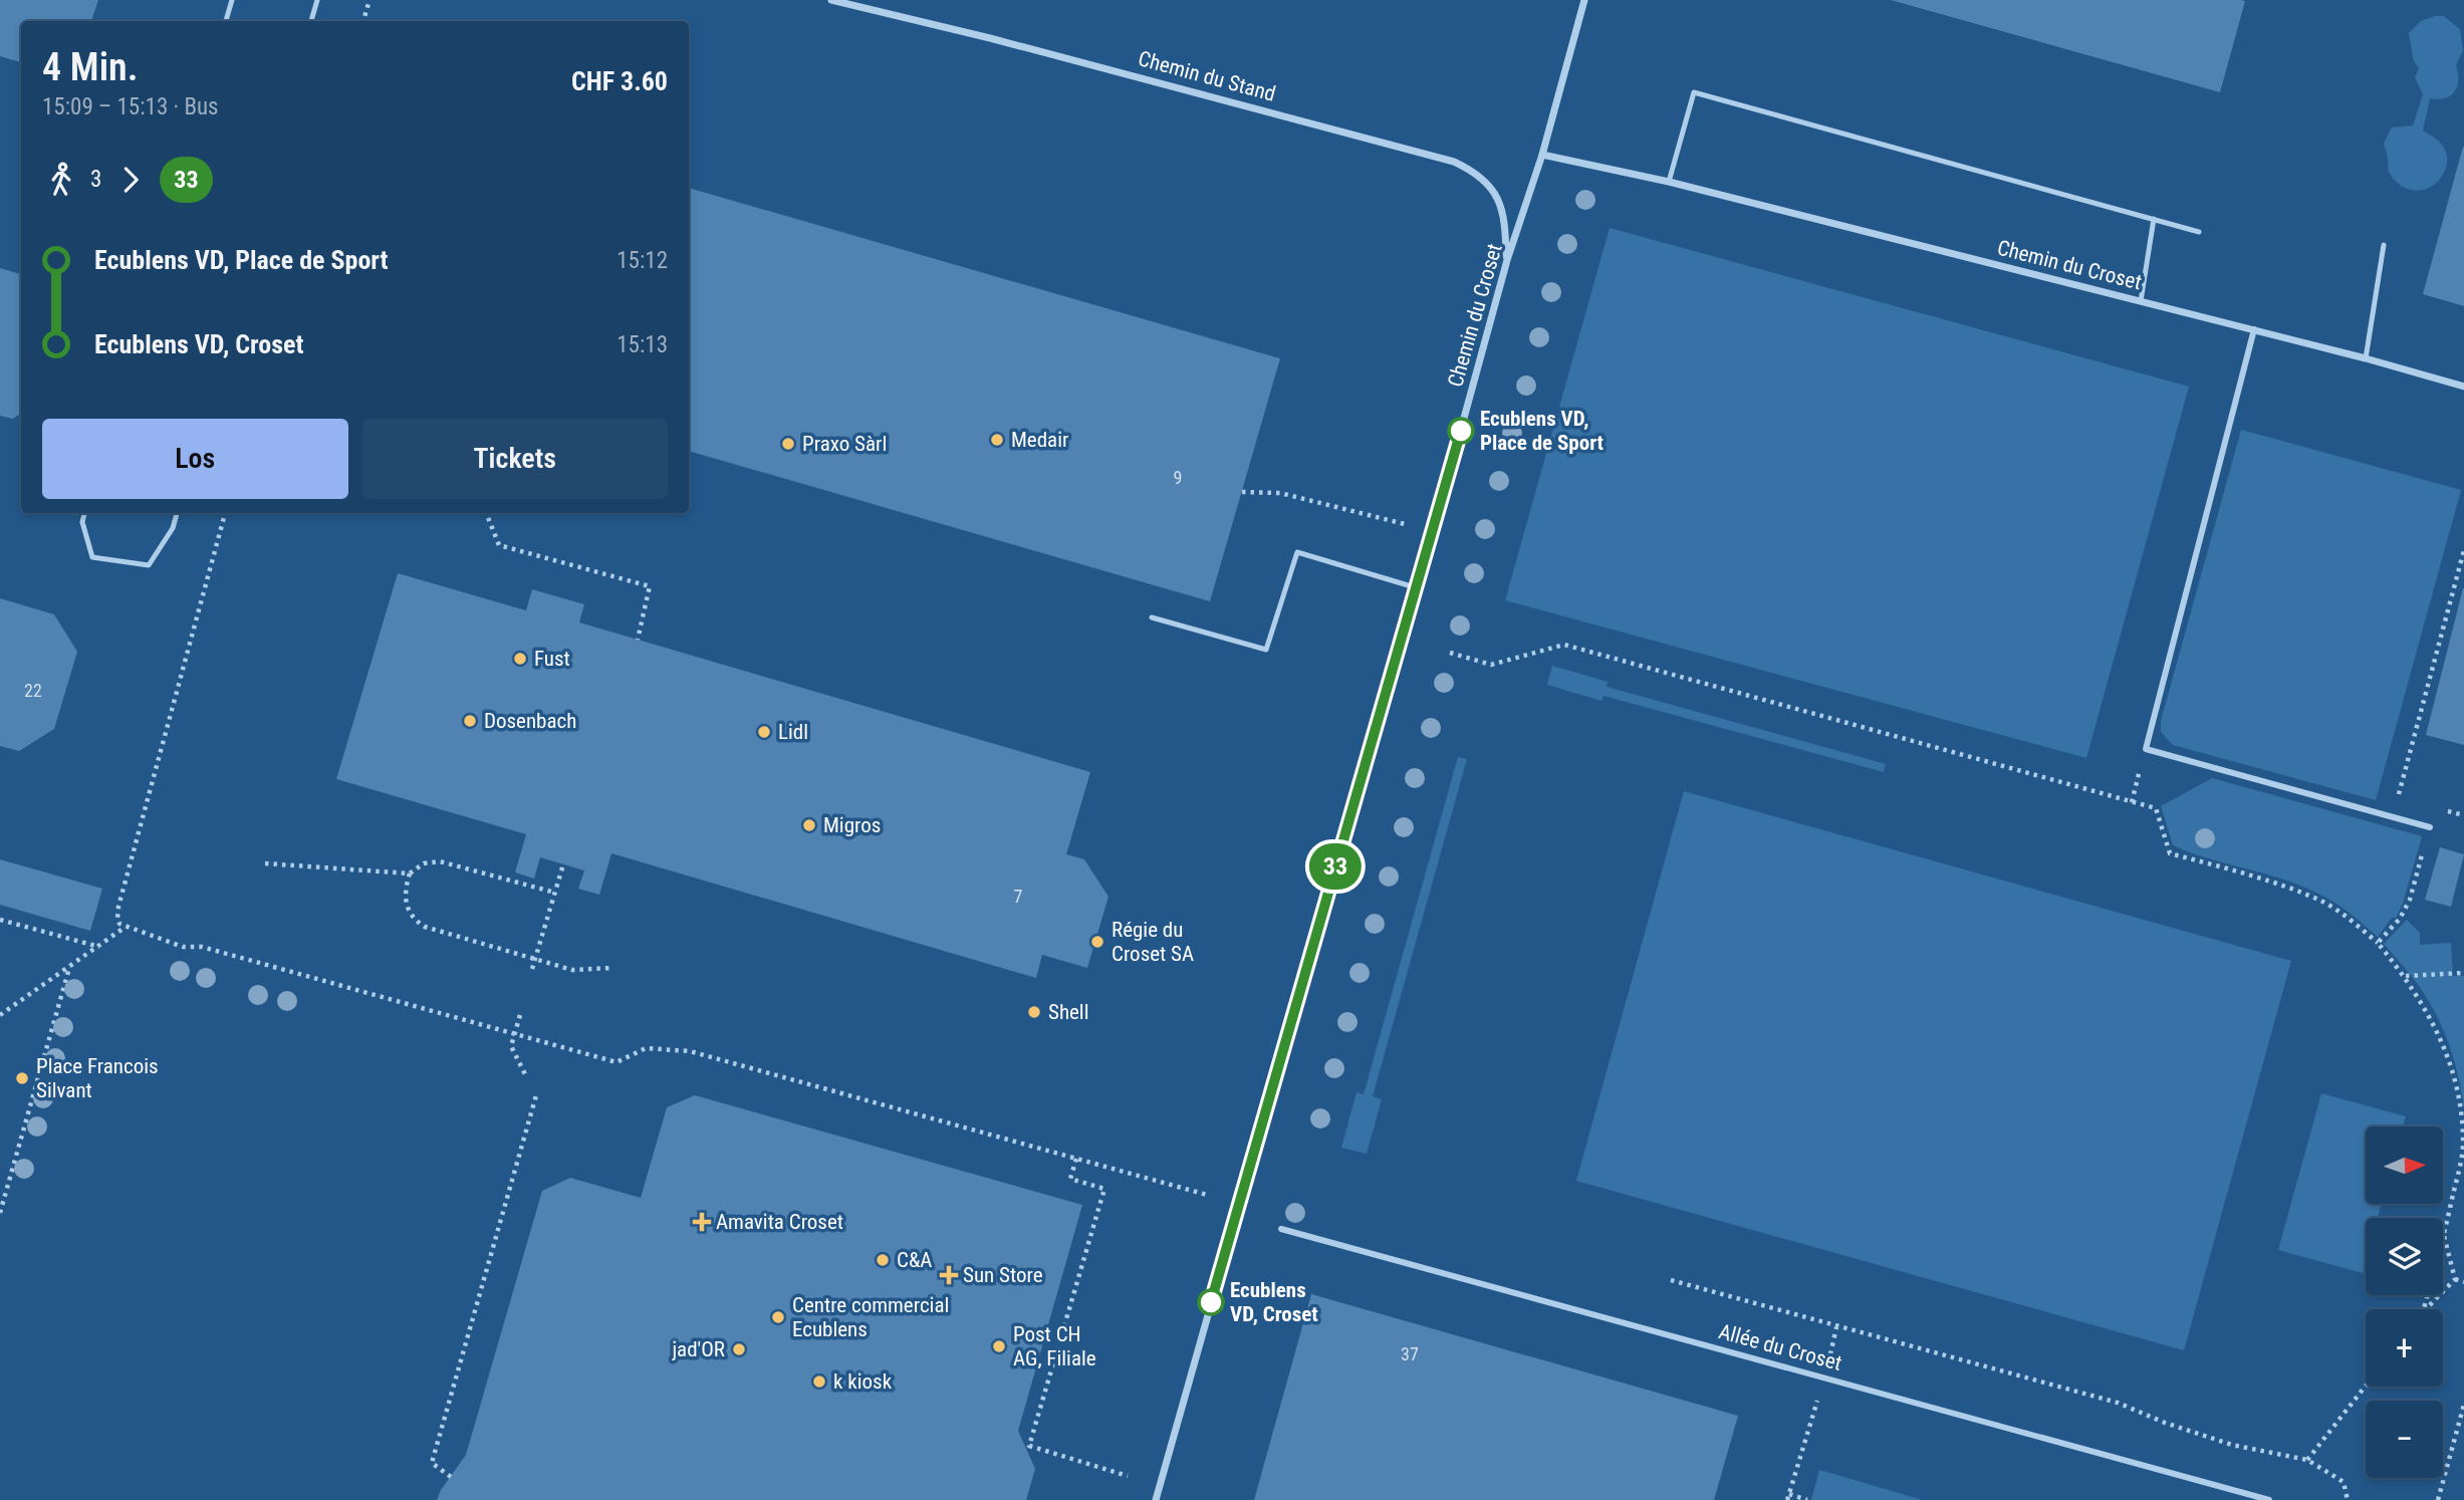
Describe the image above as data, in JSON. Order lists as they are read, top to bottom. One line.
{"streets":{"street":["Chemin du Stand","Chemin du Croset","Allée du Croset"]},"crossings":[["Chemin du Stand","Chemin du Croset"]],"places":{"other":["Ecublens VD, Place de Sport","Medair","Praxo Sàrl","Fust","Dosenbach","Lidl","Migros","Régie du Croset SA","Shell","Place Francois Silvant","C&A","Ecublens VD, Croset","Centre commercial Ecublens","Post CH AG, Filiale","jad'OR","k kiosk"],"health":["Amavita Croset","Sun Store"]},"lines":["bus line 33"],"house_numbers":["9","22","7","37"],"north":"right","page":{"on_map":"33","heading":["4 Min.","15:09 – 15:13 · Bus","CHF 3.60"],"legs":["3","33"],"list":[{"name":"Ecublens VD, Place de Sport","value":"15:12"},{"name":"Ecublens VD, Croset","value":"15:13"}],"buttons":["Los","Tickets"],"map_buttons":["+","−"]}}
